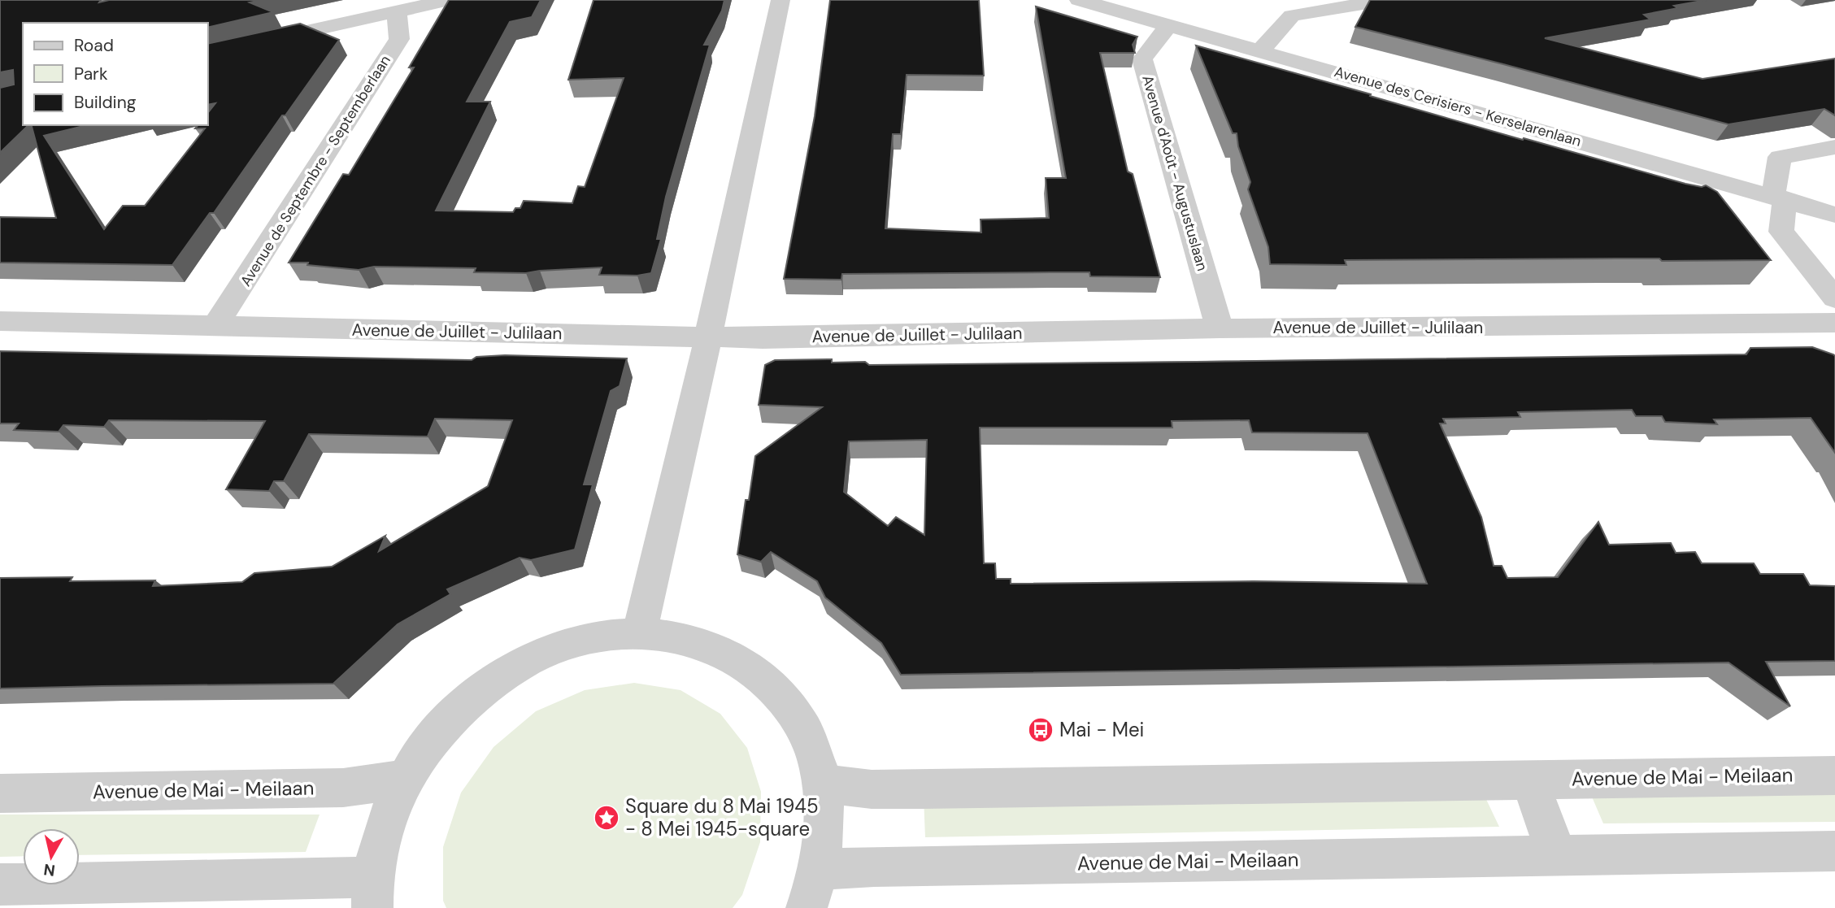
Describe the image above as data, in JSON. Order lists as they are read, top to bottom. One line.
{"streets":{"street":["Avenue des Cerisiers - Kerselarenlaan","Avenue de Septembre - Septemberlaan","Avenue d'Août - Augustuslaan","Avenue de Juillet - Julilaan","Avenue de Mai - Meilaan"]},"crossings":[["Avenue des Cerisiers - Kerselarenlaan","Avenue d'Août - Augustuslaan"],["Avenue de Septembre - Septemberlaan","Avenue de Juillet - Julilaan"],["Avenue d'Août - Augustuslaan","Avenue de Juillet - Julilaan"]],"places":{"bus stop":["Mai - Mei"],"place":["Square du 8 Mai 1945 - 8 Mei 1945-square"]},"legend":["Road","Park","Building"],"north":"bottom"}
